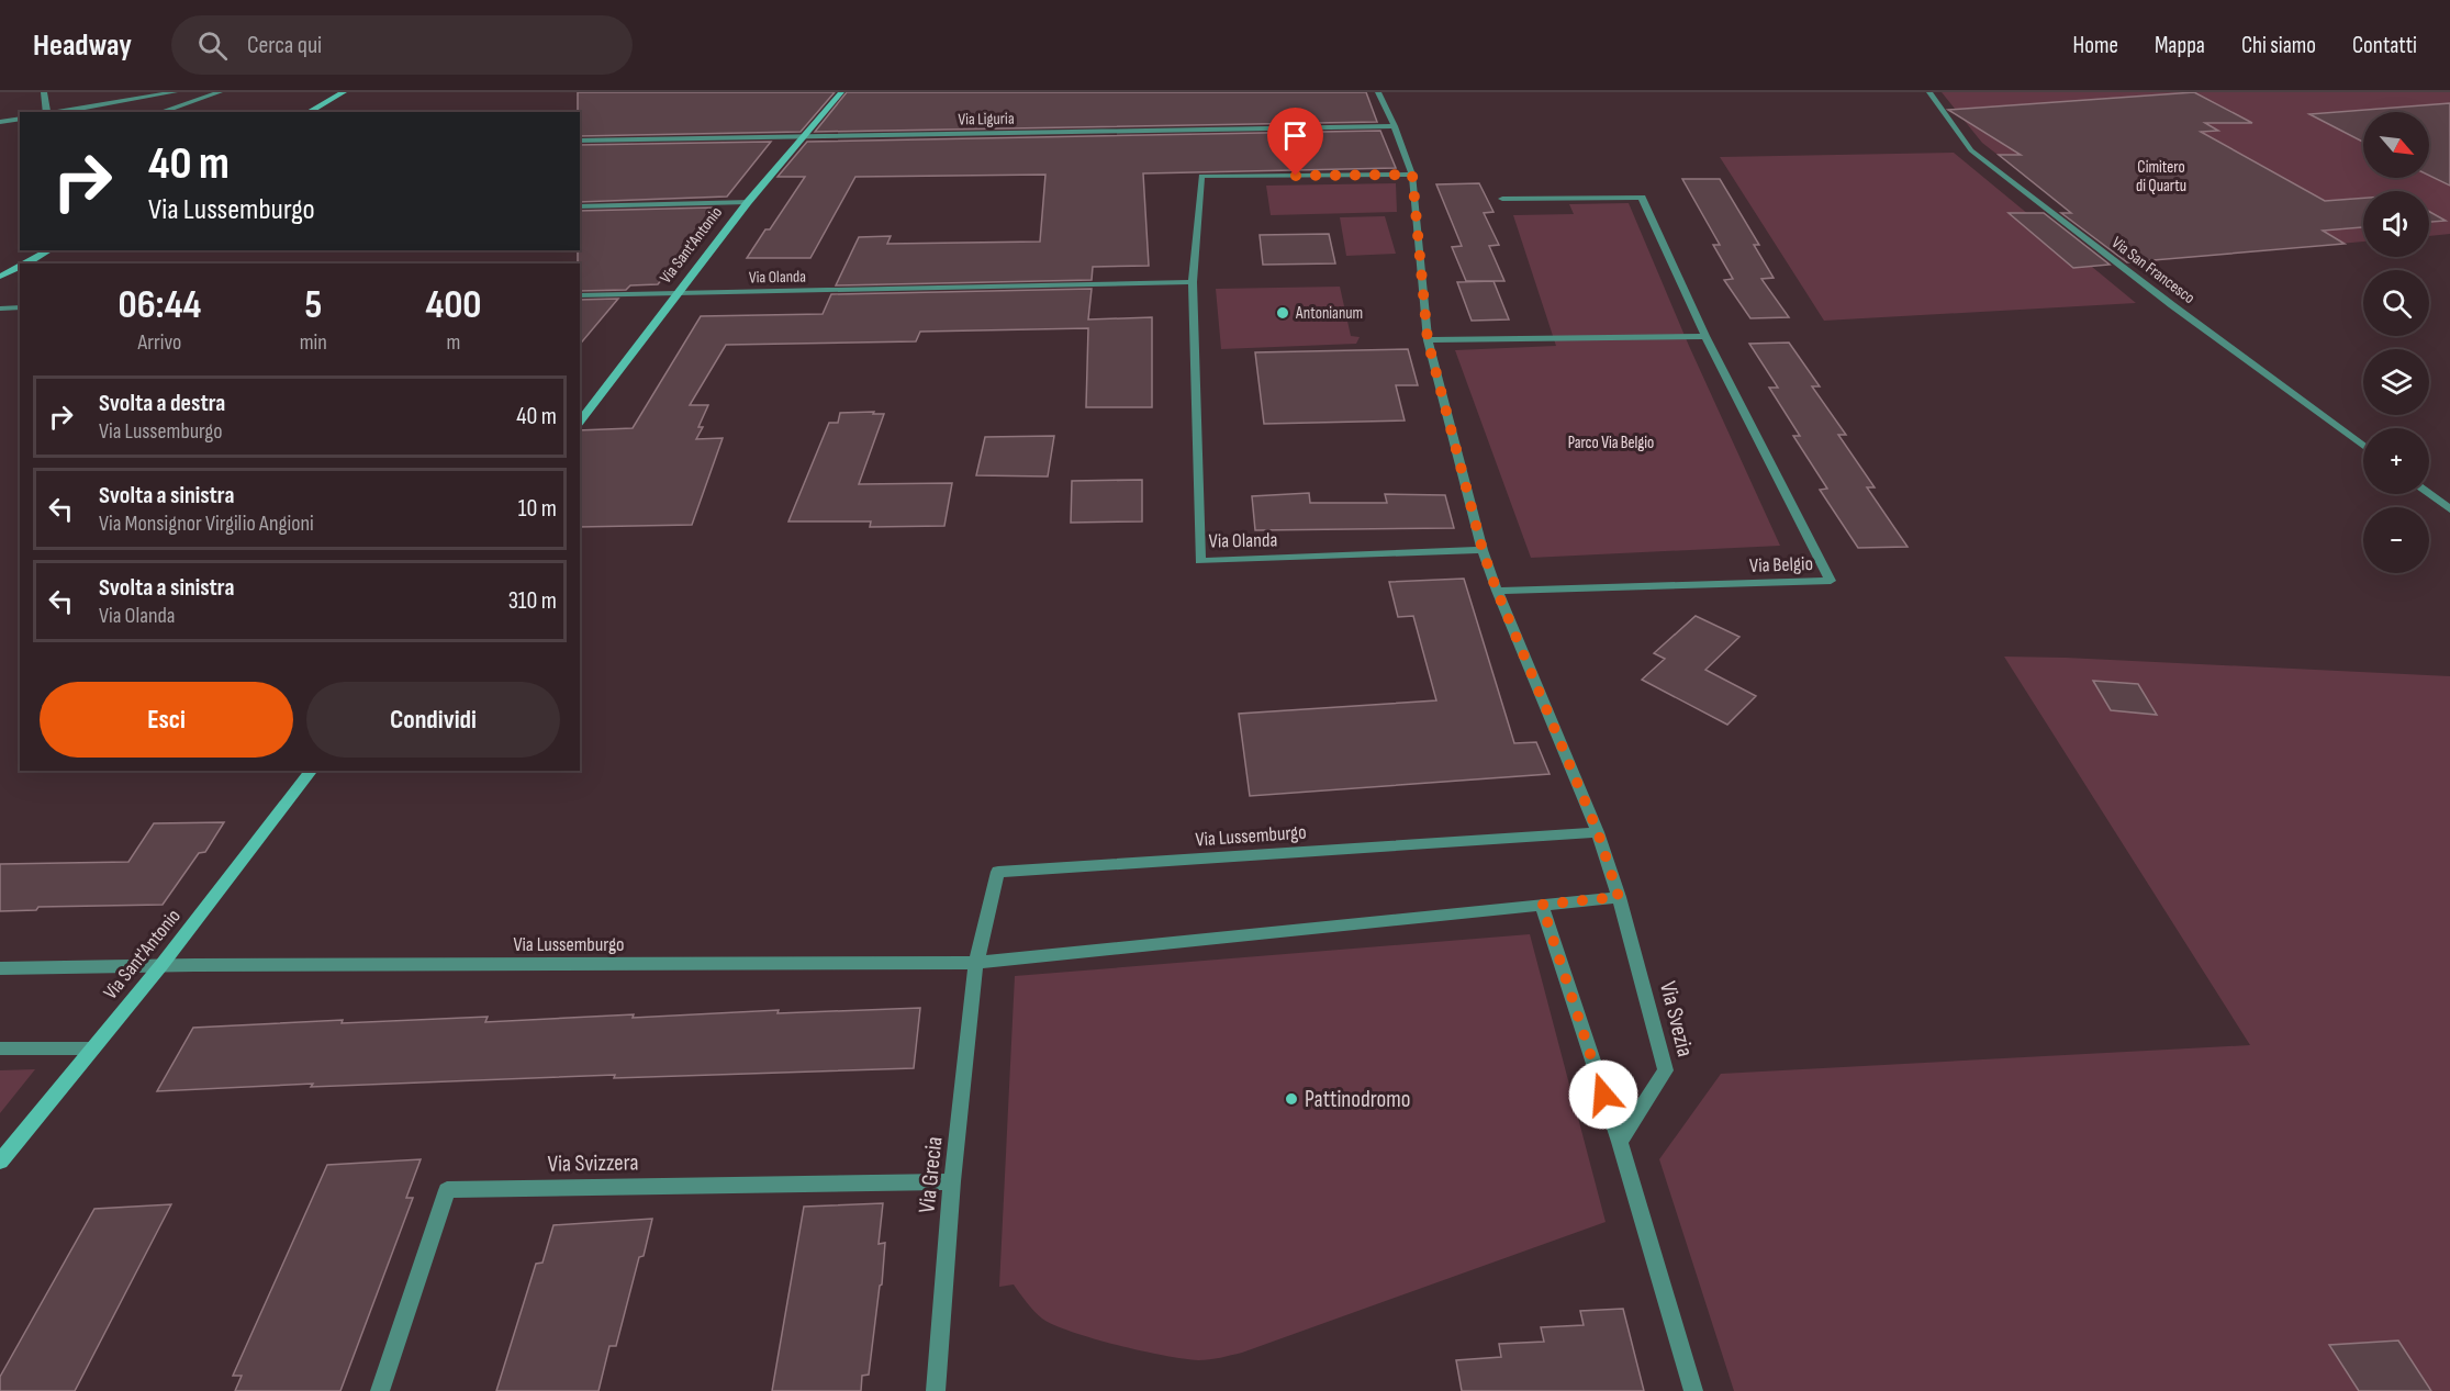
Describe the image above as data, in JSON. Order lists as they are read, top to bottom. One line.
{"streets":{"street":["Via Liguria","Via Sant'Antonio","Via San Francesco","Via Olanda","Via Belgio","Via Lussemburgo","Via Svezia","Via Svizzera","Via Grecia"]},"crossings":[["Via Liguria","Via Sant'Antonio"],["Via Liguria","Via Svezia"],["Via Sant'Antonio","Via Olanda"],["Via Sant'Antonio","Via Lussemburgo"],["Via Olanda","Via Svezia"],["Via Belgio","Via Svezia"],["Via Lussemburgo","Via Svezia"],["Via Lussemburgo","Via Grecia"],["Via Svizzera","Via Grecia"]],"parks":["Cimitero di Quartu","Parco Via Belgio"],"places":["Antonianum","Pattinodromo"],"north":"bottom right","page":{"header":"Headway","search":"Cerca qui","nav":["Home","Mappa","Chi siamo","Contatti"],"map_buttons":["+","−"],"turn":["40 m","Via Lussemburgo"],"eta":["06:44","Arrivo","5","min","400","m"],"list":[{"name":"Svolta a destra","note":"Via Lussemburgo","value":"40 m"},{"name":"Svolta a sinistra","note":"Via Monsignor Virgilio Angioni","value":"10 m"},{"name":"Svolta a sinistra","note":"Via Olanda","value":"310 m"}],"buttons":["Esci","Condividi"]}}
